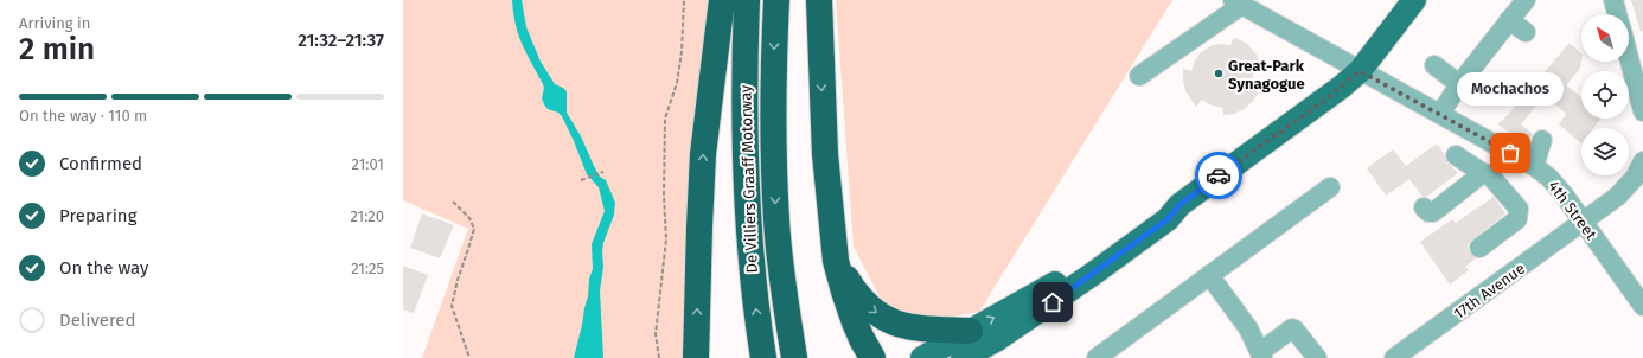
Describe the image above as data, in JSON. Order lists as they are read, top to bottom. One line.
{"streets":{"highway":["De Villiers Graaff Motorway"],"street":["4th Street","17th Avenue"]},"crossings":[["4th Street","17th Avenue"]],"places":["Great-Park Synagogue","Mochachos"],"north":"top left","page":{"heading":["2 min","Arriving in","21:32–21:37"],"bubble":"Mochachos","bar":"On the way · 110 m","list":[["Confirmed","21:01"],["Preparing","21:20"],["On the way","21:25"],"Delivered"]}}
